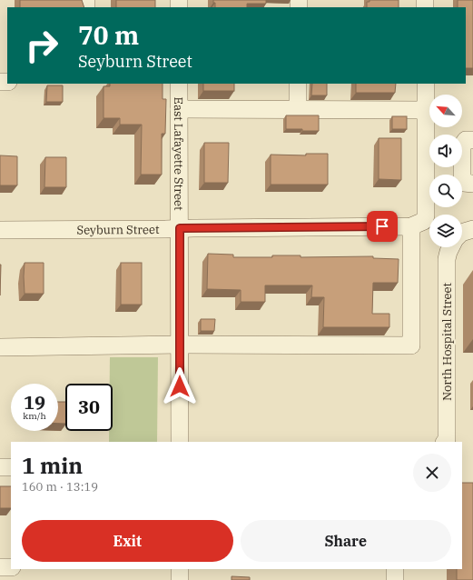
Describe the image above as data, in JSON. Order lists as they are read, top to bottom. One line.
{"streets":{"street":["East Lafayette Street","Seyburn Street","North Hospital Street"]},"crossings":[["East Lafayette Street","Seyburn Street"]],"north":"top left","page":{"turn":["70 m","Seyburn Street"],"speed":"19 km/h","limit":"30","heading":["1 min","160 m · 13:19"],"buttons":["Exit","Share"]}}
